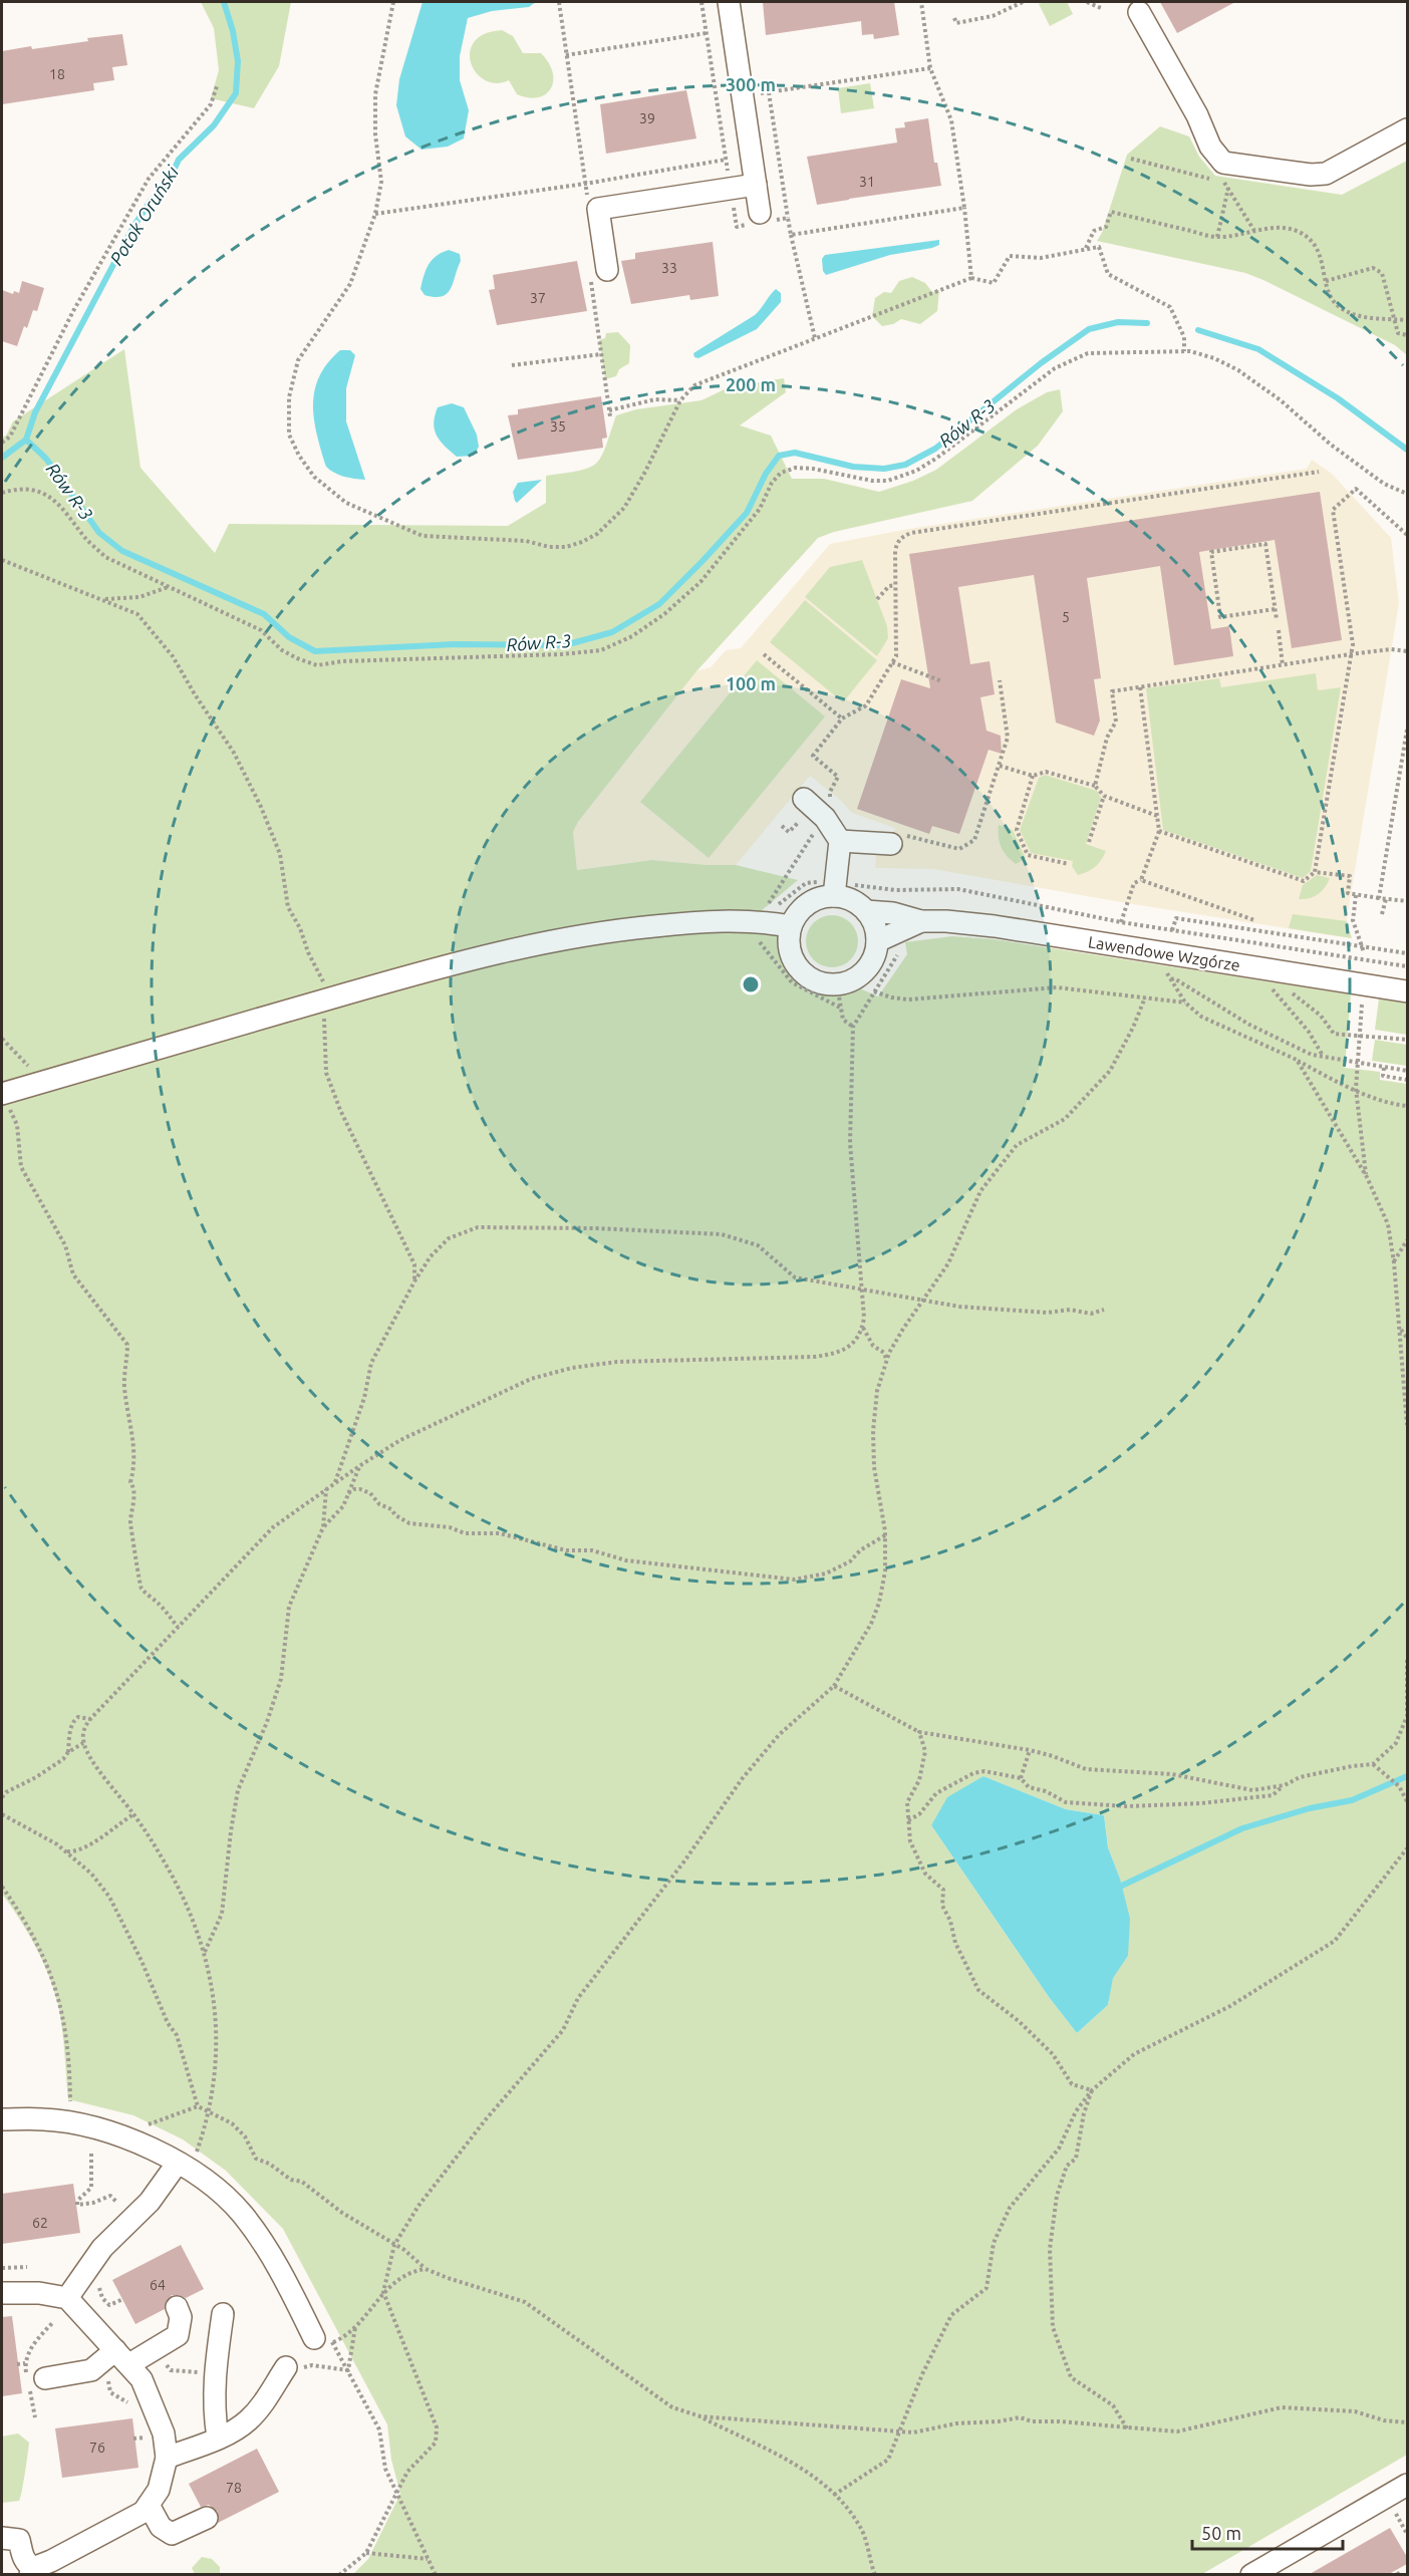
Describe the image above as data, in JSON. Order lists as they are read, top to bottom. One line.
{"streets":{"street":["Lawendowe Wzgórze"]},"water":["Potok Oruński","Rów R-3"],"house_numbers":["18","39","31","33","37","35","5","62","64","76","78"],"scale_bar":"50 m","rings":["300 m","200 m","100 m"]}
